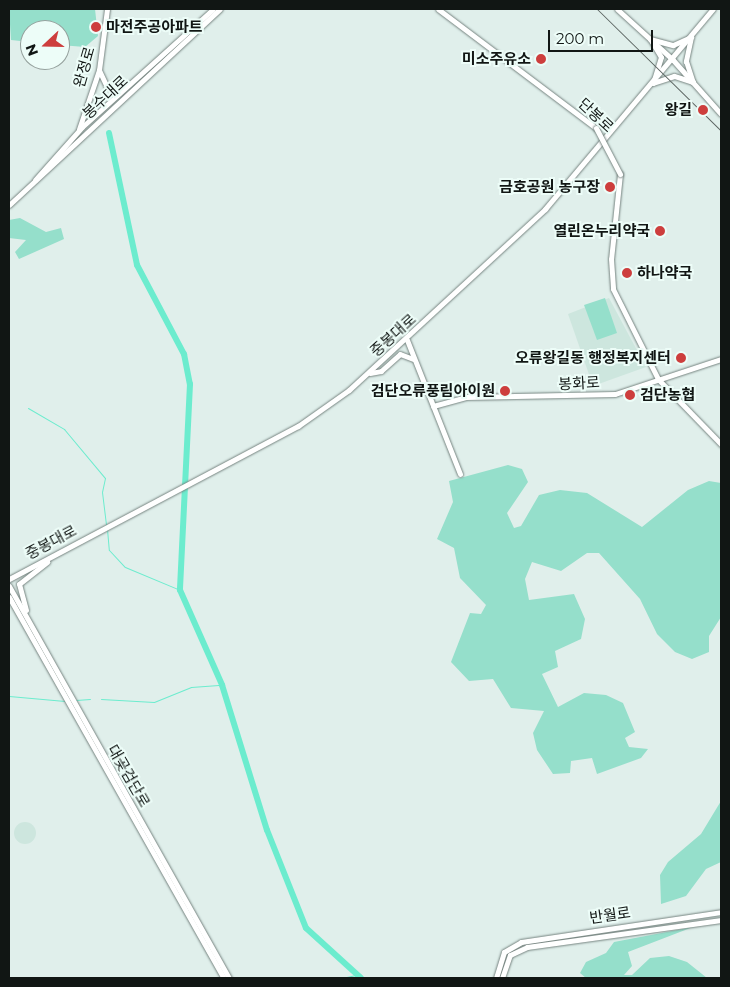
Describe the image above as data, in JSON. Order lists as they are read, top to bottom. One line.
{"streets":{"main road":["완정로","봉수대로","단봉로","중봉대로","봉화로","대곶검단로","반월로"]},"crossings":[["완정로","봉수대로"],["단봉로","봉화로"]],"places":["마전주공아파트","미소주유소","왕길","금호공원 농구장","열린온누리약국","하나약국","오류왕길동 행정복지센터","검단오류풍림아이원","검단농협"],"scale_bar":"200 m","north":"left"}
